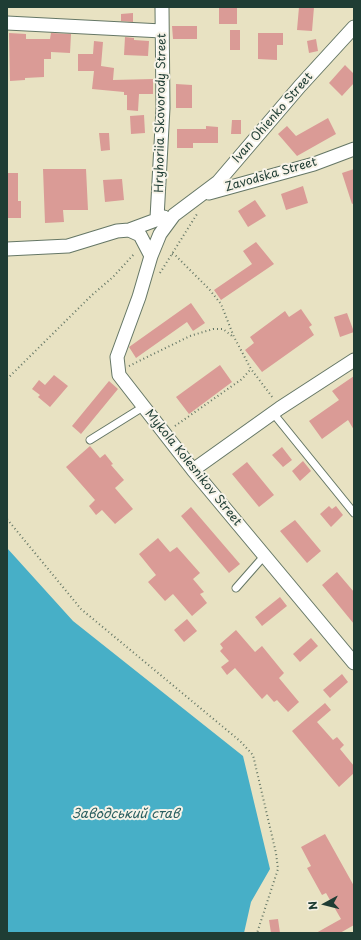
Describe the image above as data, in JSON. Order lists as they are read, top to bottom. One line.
{"streets":{"street":["Hryhoriia Skovorody Street","Ivan Ohienko Street","Zavodska Street","Mykola Kolesnikov Street"]},"crossings":[["Ivan Ohienko Street","Zavodska Street"]],"water":["Заводський став"],"north":"left"}
